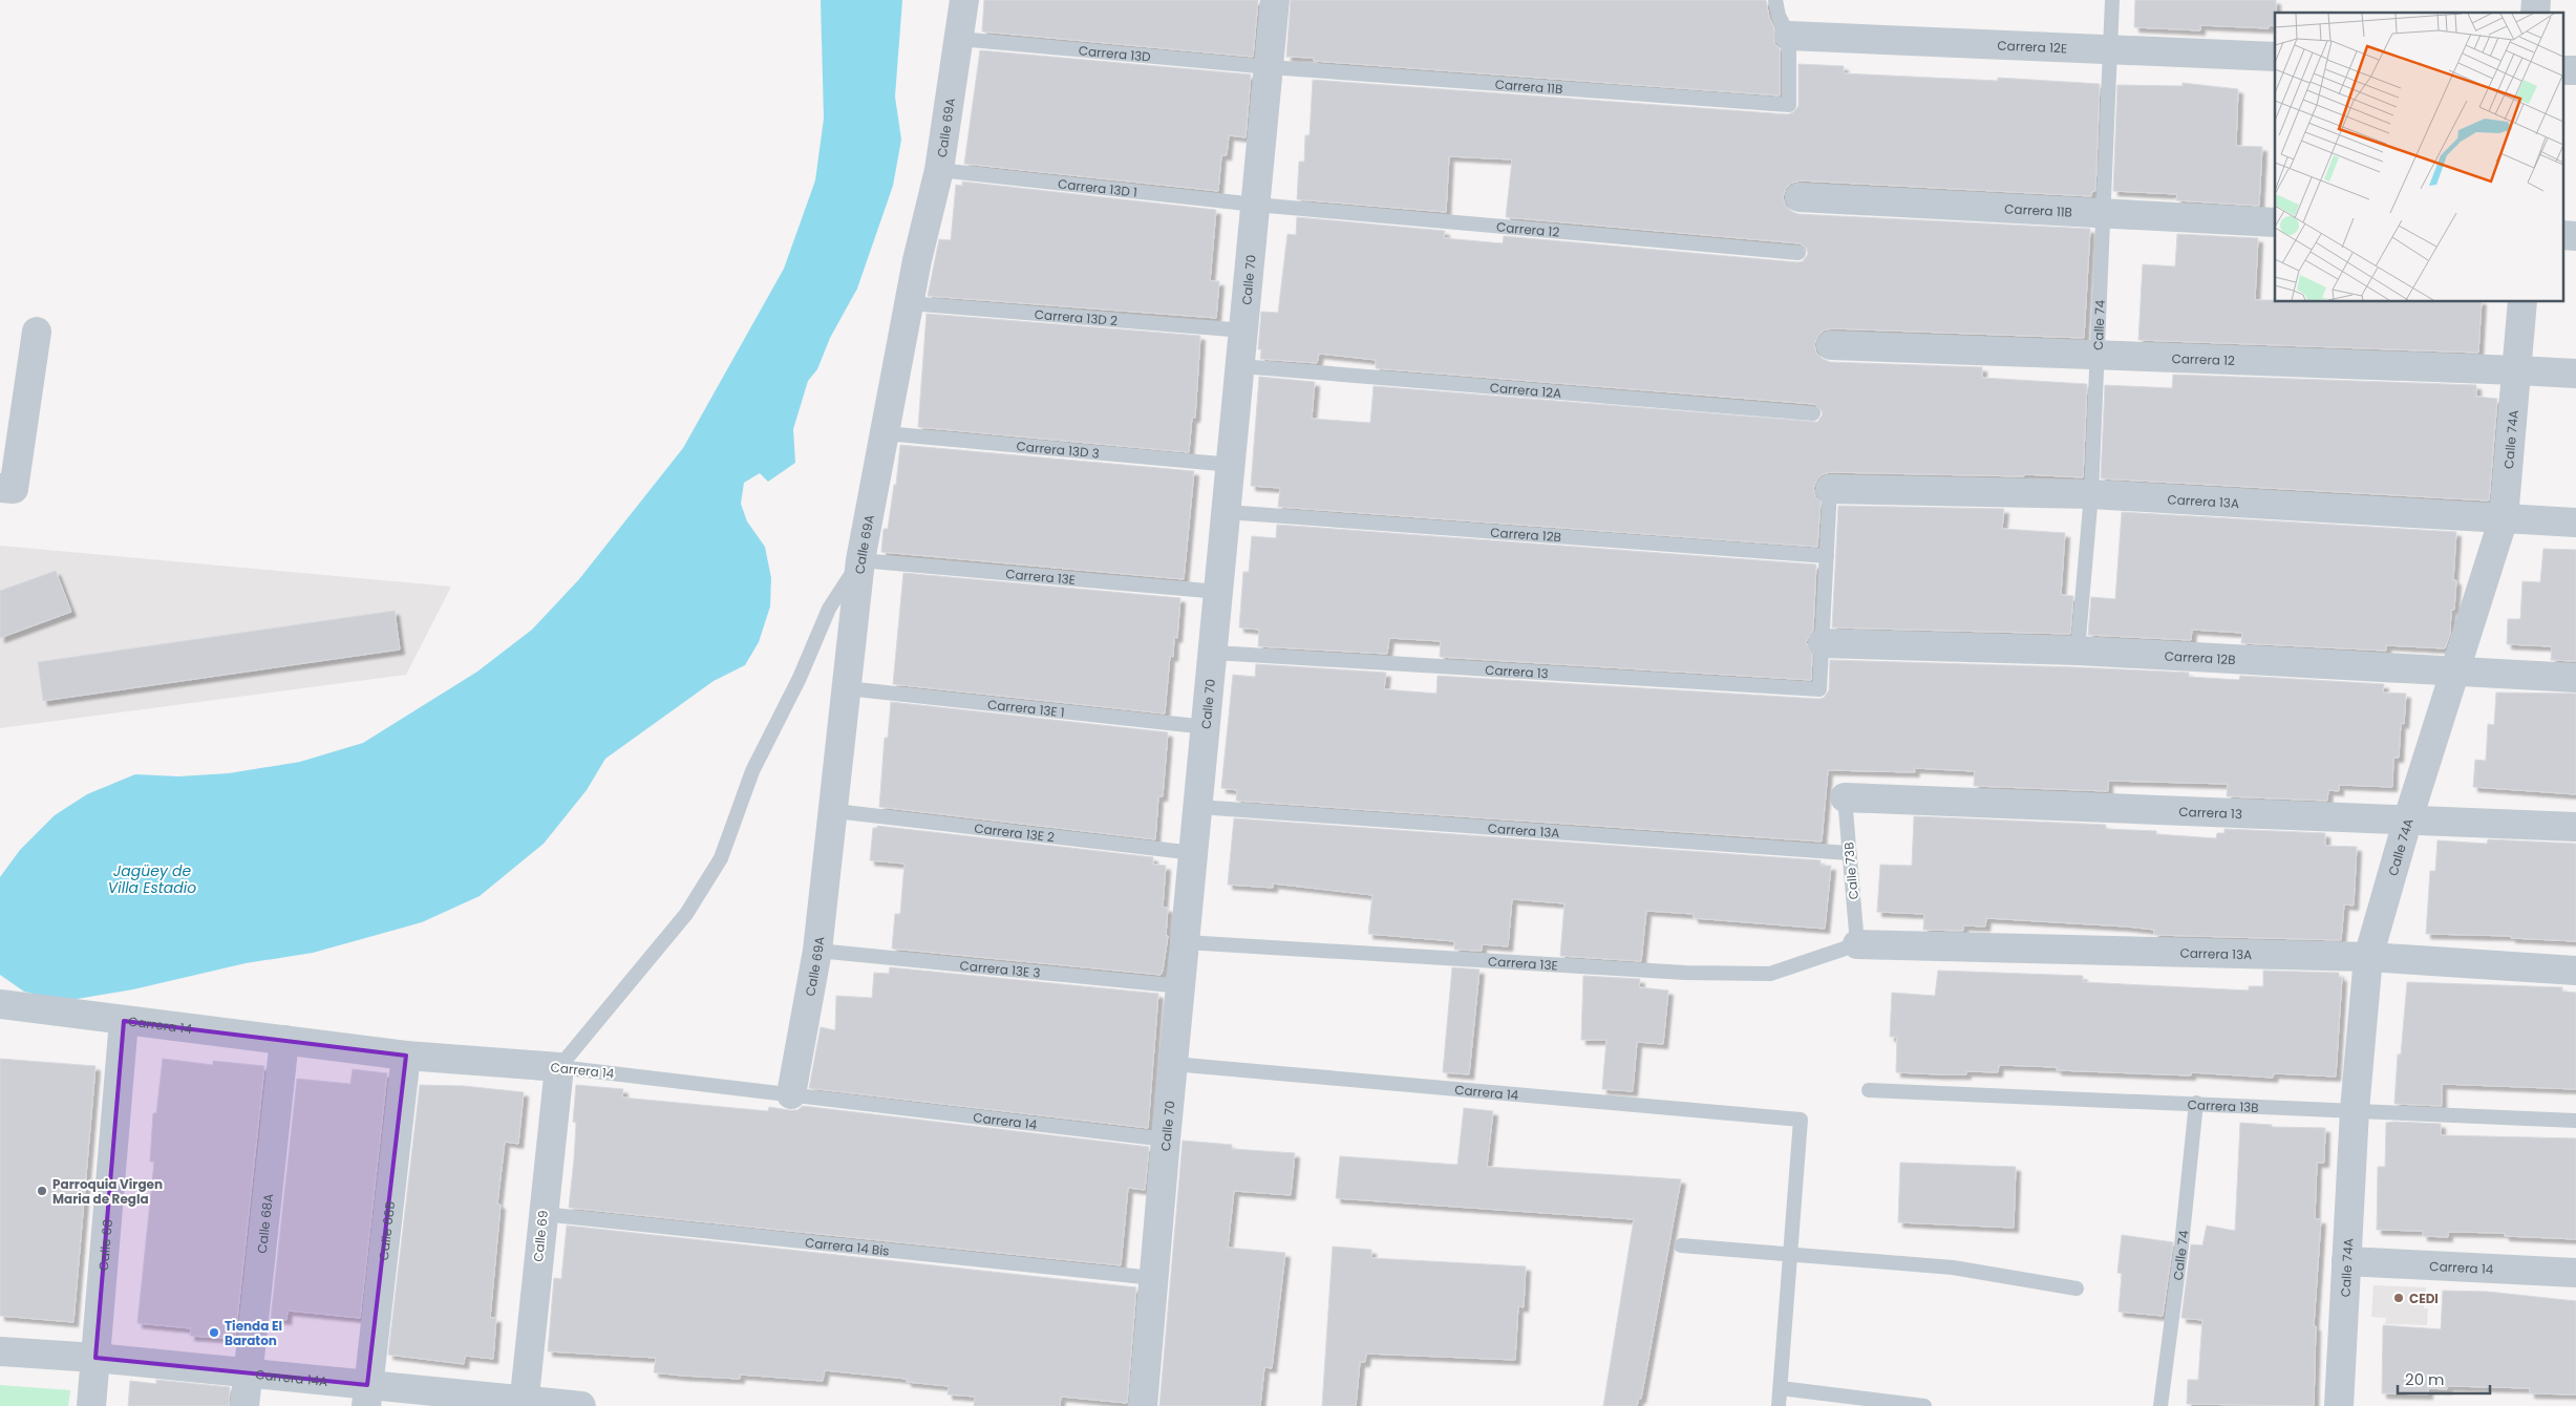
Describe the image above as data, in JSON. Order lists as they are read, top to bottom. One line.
{"streets":{"street":["Carrera 12E","Carrera 11B","Calle 69A","Carrera 12","Calle 70","Calle 74A","Carrera 13A","Carrera 12B","Carrera 13","Carrera 14","Calle 68A","Calle 68B","Calle 69","Calle 68","Carrera 14A"],"lane":["Carrera 13D","Carrera 13D 1","Carrera 13D 2","Calle 74","Carrera 12A","Carrera 13D 3","Carrera 13E","Carrera 13E 1","Carrera 13E 2","Calle 73B","Carrera 13E 3","Carrera 13B","Carrera 14 Bis"]},"crossings":[["Carrera 12E","Carrera 11B"],["Carrera 12E","Calle 74"],["Carrera 13D","Carrera 11B"],["Carrera 13D","Calle 69A"],["Carrera 13D","Calle 70"],["Carrera 11B","Calle 70"],["Carrera 11B","Calle 74"],["Calle 69A","Carrera 13D 1"],["Calle 69A","Carrera 13D 2"],["Calle 69A","Carrera 13D 3"],["Calle 69A","Carrera 13E"],["Calle 69A","Carrera 13E 1"],["Calle 69A","Carrera 13E 2"],["Calle 69A","Carrera 13E 3"],["Calle 69A","Carrera 14"],["Carrera 13D 1","Carrera 12"],["Carrera 13D 1","Calle 70"],["Carrera 12","Calle 70"],["Carrera 12","Calle 74"],["Carrera 12","Calle 74A"],["Calle 70","Carrera 13D 2"],["Calle 70","Carrera 12A"],["Calle 70","Carrera 13D 3"],["Calle 70","Carrera 13A"],["Calle 70","Carrera 12B"],["Calle 70","Carrera 13E"],["Calle 70","Carrera 13"],["Calle 70","Carrera 13E 1"],["Calle 70","Carrera 13E 2"],["Calle 70","Carrera 13E 3"],["Calle 70","Carrera 14"],["Calle 70","Carrera 14 Bis"],["Calle 74","Carrera 13A"],["Calle 74","Carrera 12B"],["Calle 74","Carrera 13B"],["Calle 74A","Carrera 13A"],["Calle 74A","Carrera 12B"],["Calle 74A","Carrera 13"],["Calle 74A","Carrera 14"],["Calle 74A","Carrera 13B"],["Carrera 13A","Carrera 13E"],["Carrera 13A","Calle 73B"],["Carrera 12B","Carrera 13"],["Carrera 13E","Calle 73B"],["Carrera 13","Calle 73B"],["Carrera 14","Calle 68A"],["Carrera 14","Calle 68B"],["Carrera 14","Calle 69"],["Carrera 14","Calle 68"],["Calle 68A","Carrera 14A"],["Calle 68B","Carrera 14A"],["Calle 69","Carrera 14 Bis"],["Calle 69","Carrera 14A"],["Calle 68","Carrera 14A"]],"water":["Jagüey de Villa Estadio"],"places":["Parroquia Virgen Maria de Regla","CEDI","Tienda El Baraton"],"scale_bar":"20 m"}
